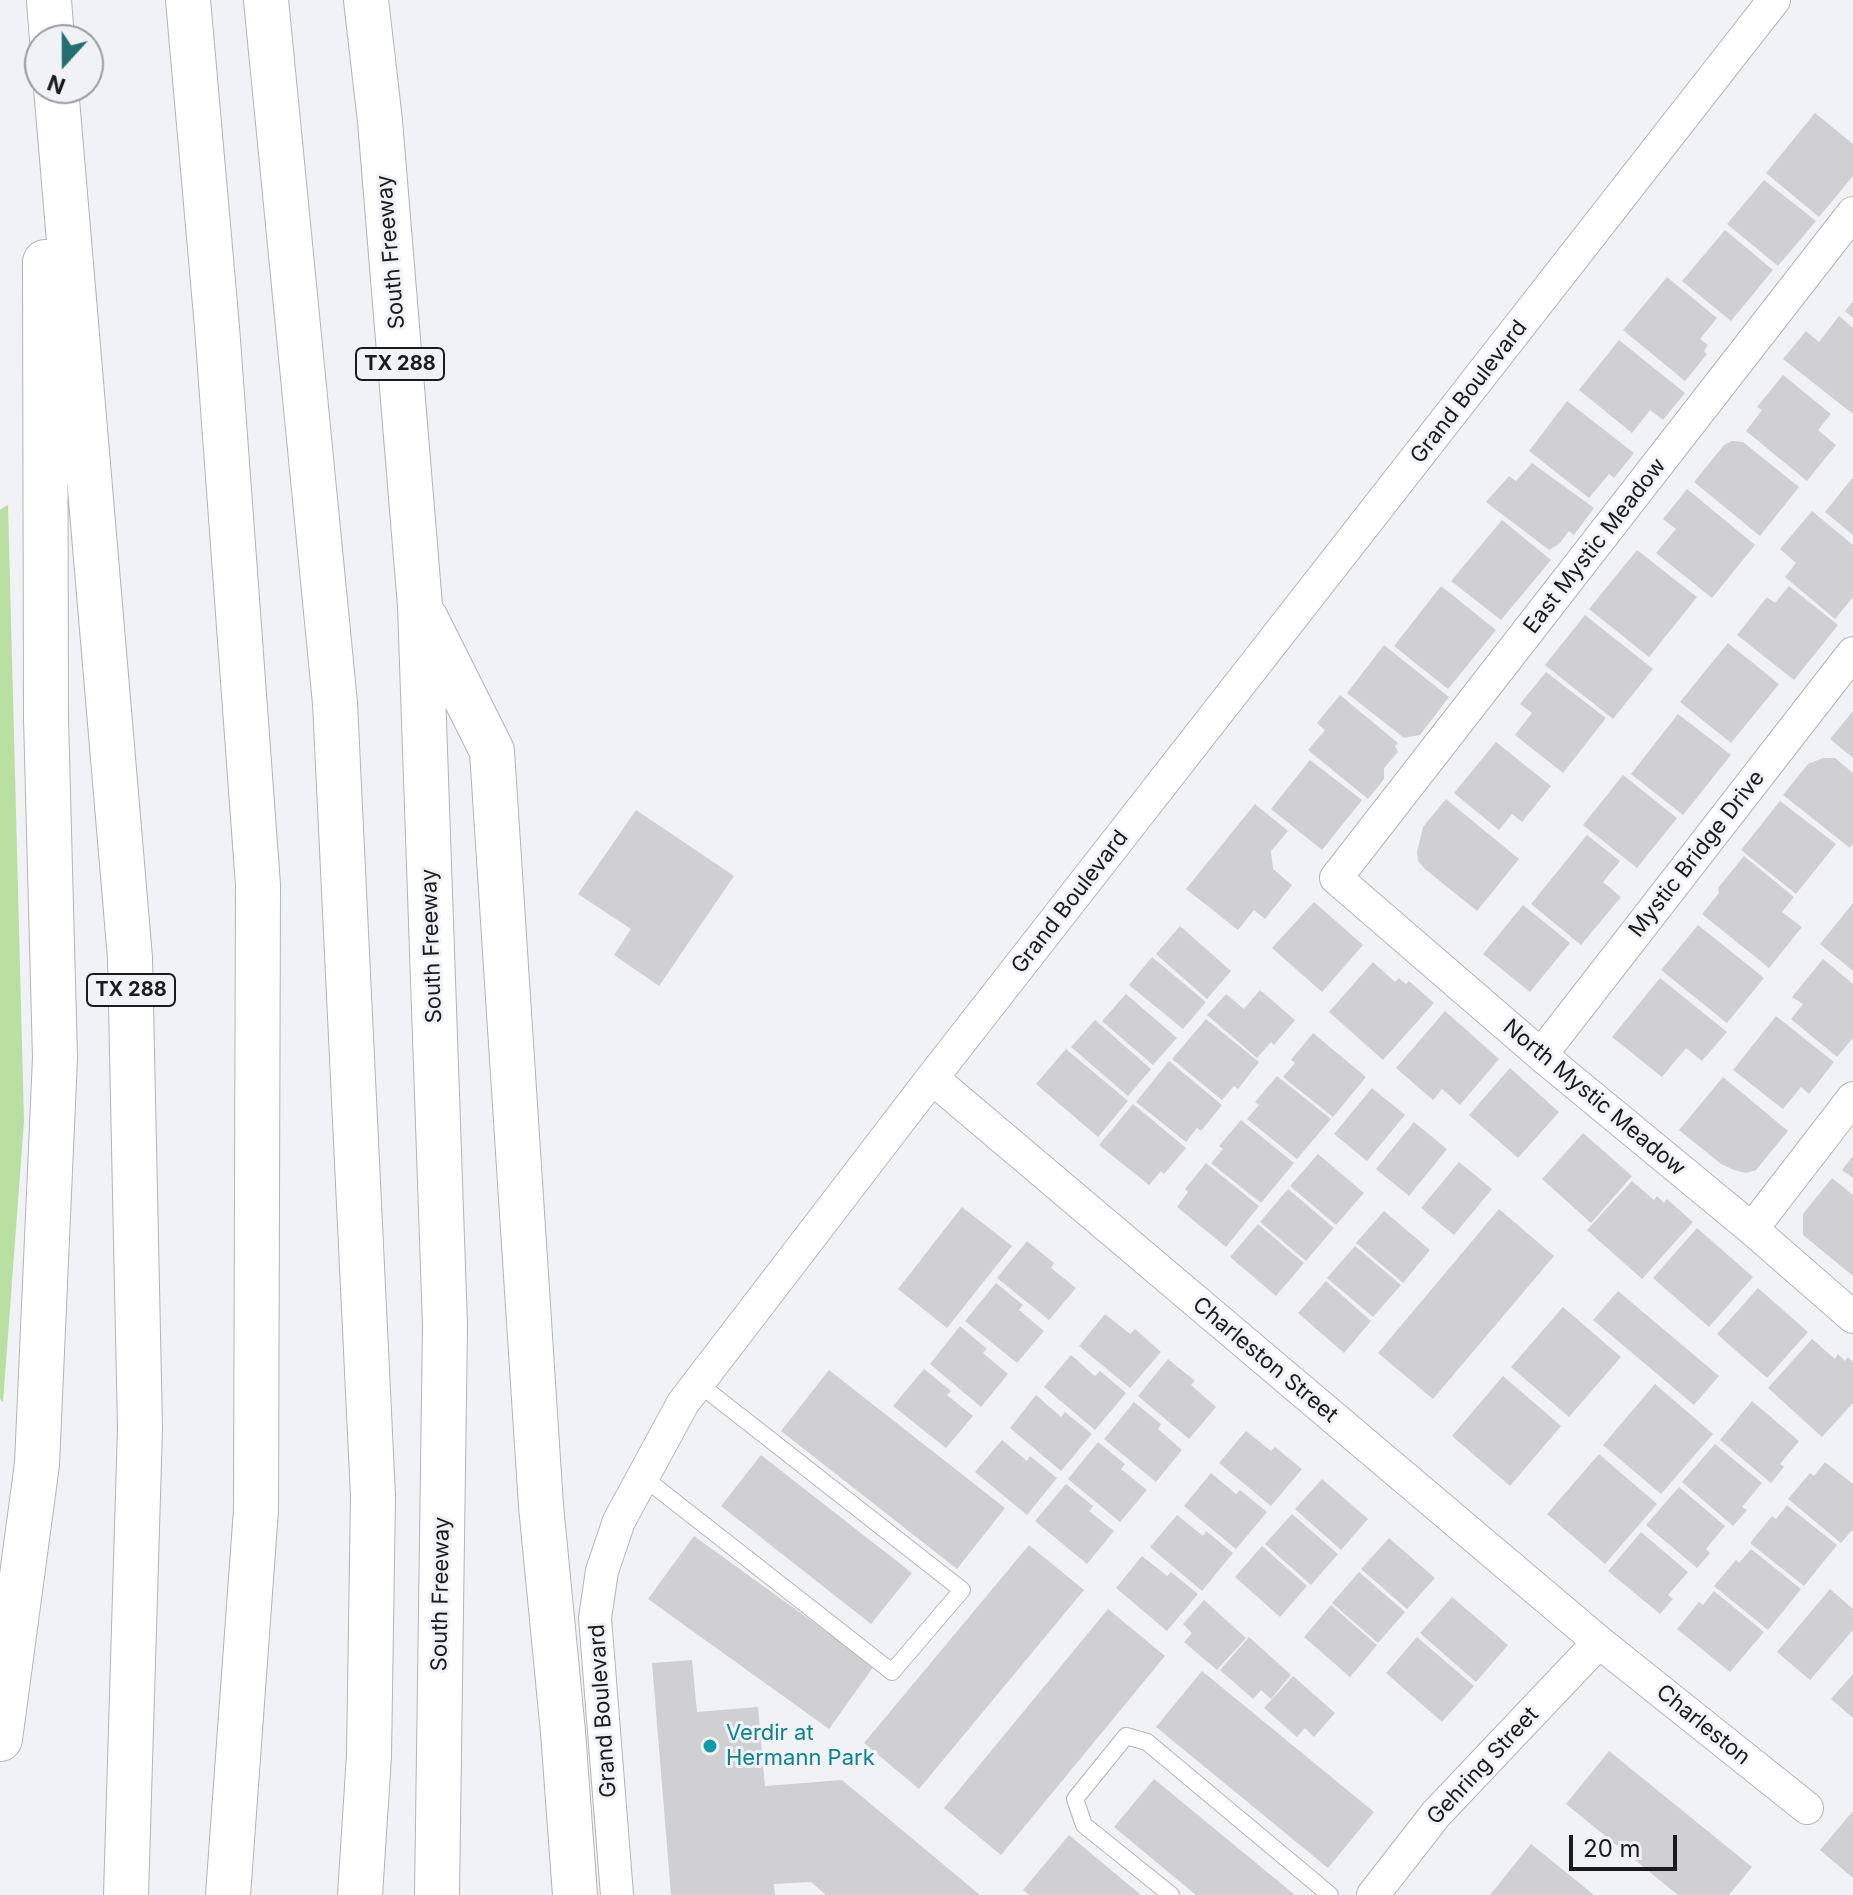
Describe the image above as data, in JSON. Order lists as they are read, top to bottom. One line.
{"streets":{"highway":["South Freeway","TX 288"],"street":["Grand Boulevard","East Mystic Meadow","Mystic Bridge Drive","North Mystic Meadow","Charleston Street","Charleston","Gehring Street"]},"crossings":[["Grand Boulevard","Charleston Street"],["East Mystic Meadow","North Mystic Meadow"],["Mystic Bridge Drive","North Mystic Meadow"],["Charleston Street","Charleston"],["Charleston Street","Gehring Street"],["Charleston","Gehring Street"]],"places":["Verdir at Hermann Park"],"scale_bar":"20 m","north":"bottom"}
